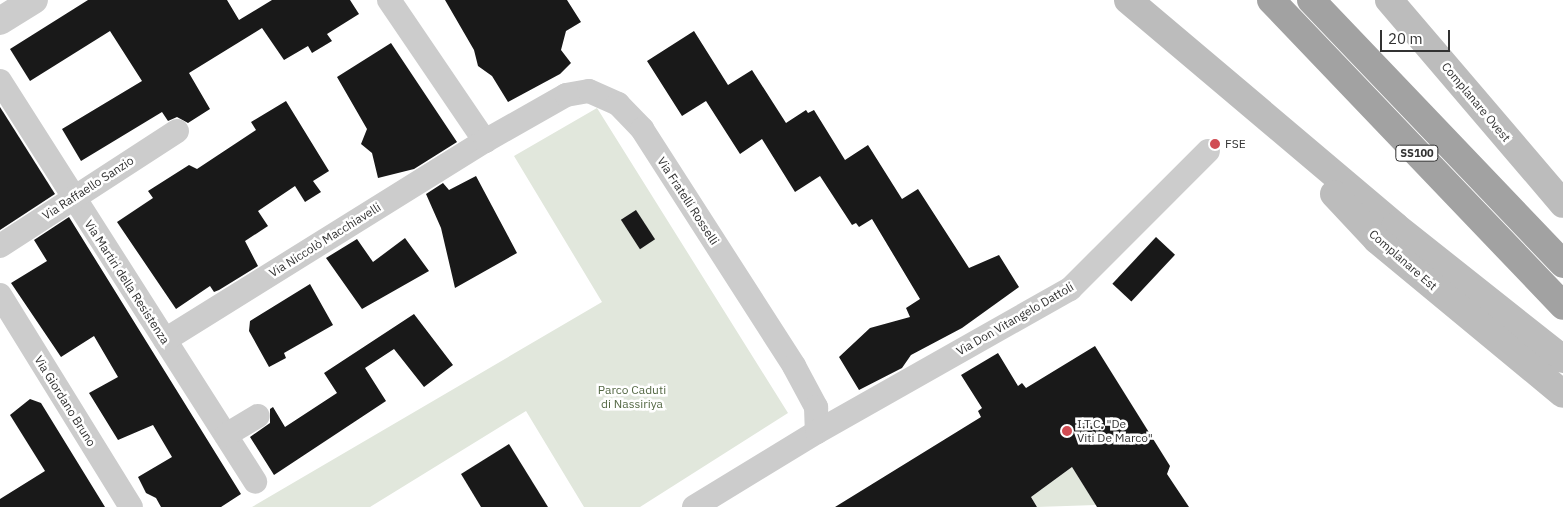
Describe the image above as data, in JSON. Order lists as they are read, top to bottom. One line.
{"streets":{"highway":["SS100"],"main road":["Complanare Ovest","Complanare Est"],"street":["Via Raffaello Sanzio","Via Fratelli Rosselli","Via Niccolò Macchiavelli","Via Martiri della Resistenza","Via Don Vitangelo Dattoli","Via Giordano Bruno"]},"crossings":[["Via Raffaello Sanzio","Via Martiri della Resistenza"],["Via Fratelli Rosselli","Via Niccolò Macchiavelli"],["Via Fratelli Rosselli","Via Don Vitangelo Dattoli"],["Via Niccolò Macchiavelli","Via Martiri della Resistenza"]],"parks":["Parco Caduti di Nassiriya"],"places":["FSE","I.T.C. \"De Viti De Marco\""],"scale_bar":"20 m"}
